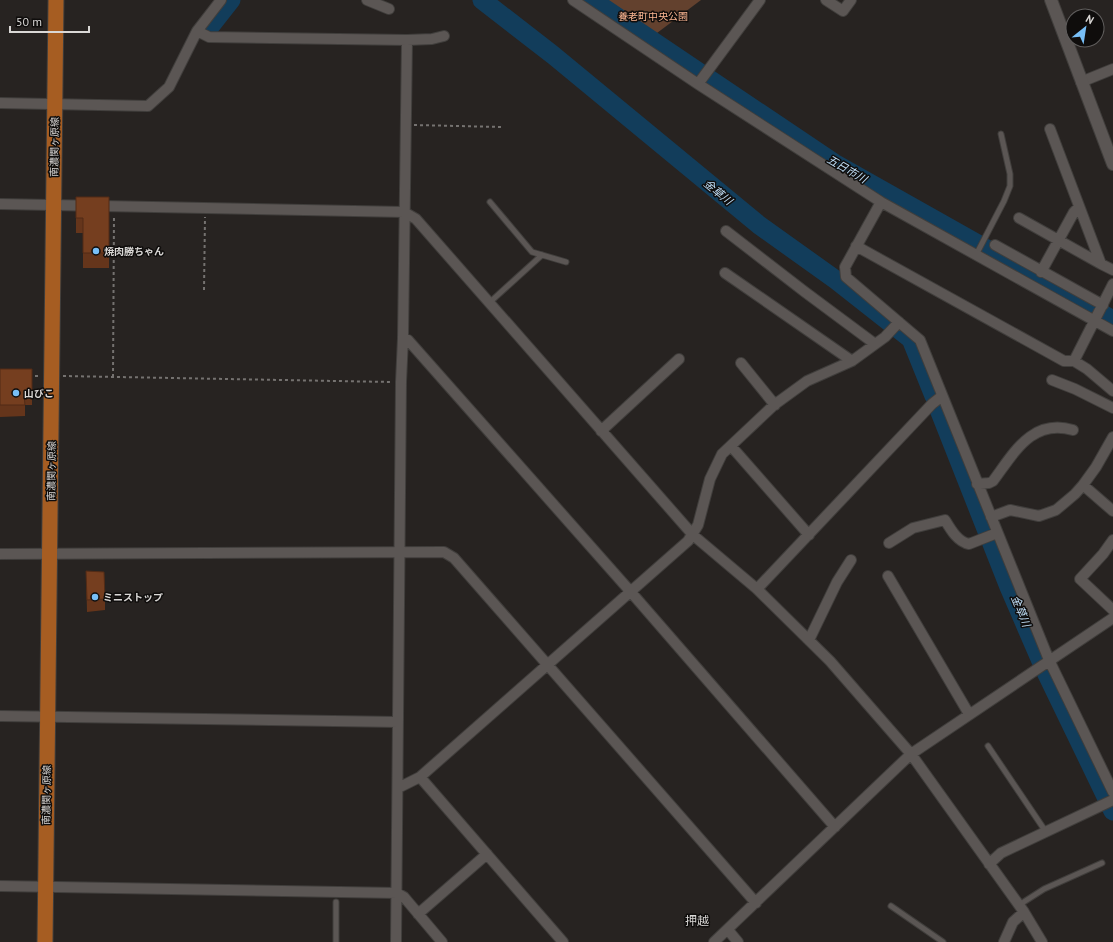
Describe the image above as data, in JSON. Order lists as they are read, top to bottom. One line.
{"streets":{"main road":["南濃関ヶ原線"]},"districts":["押越"],"water":["五日市川","金草川"],"parks":["養老町中央公園"],"places":["焼肉勝ちゃん","山びこ","ミニストップ"],"scale_bar":"50 m","north":"top right"}
